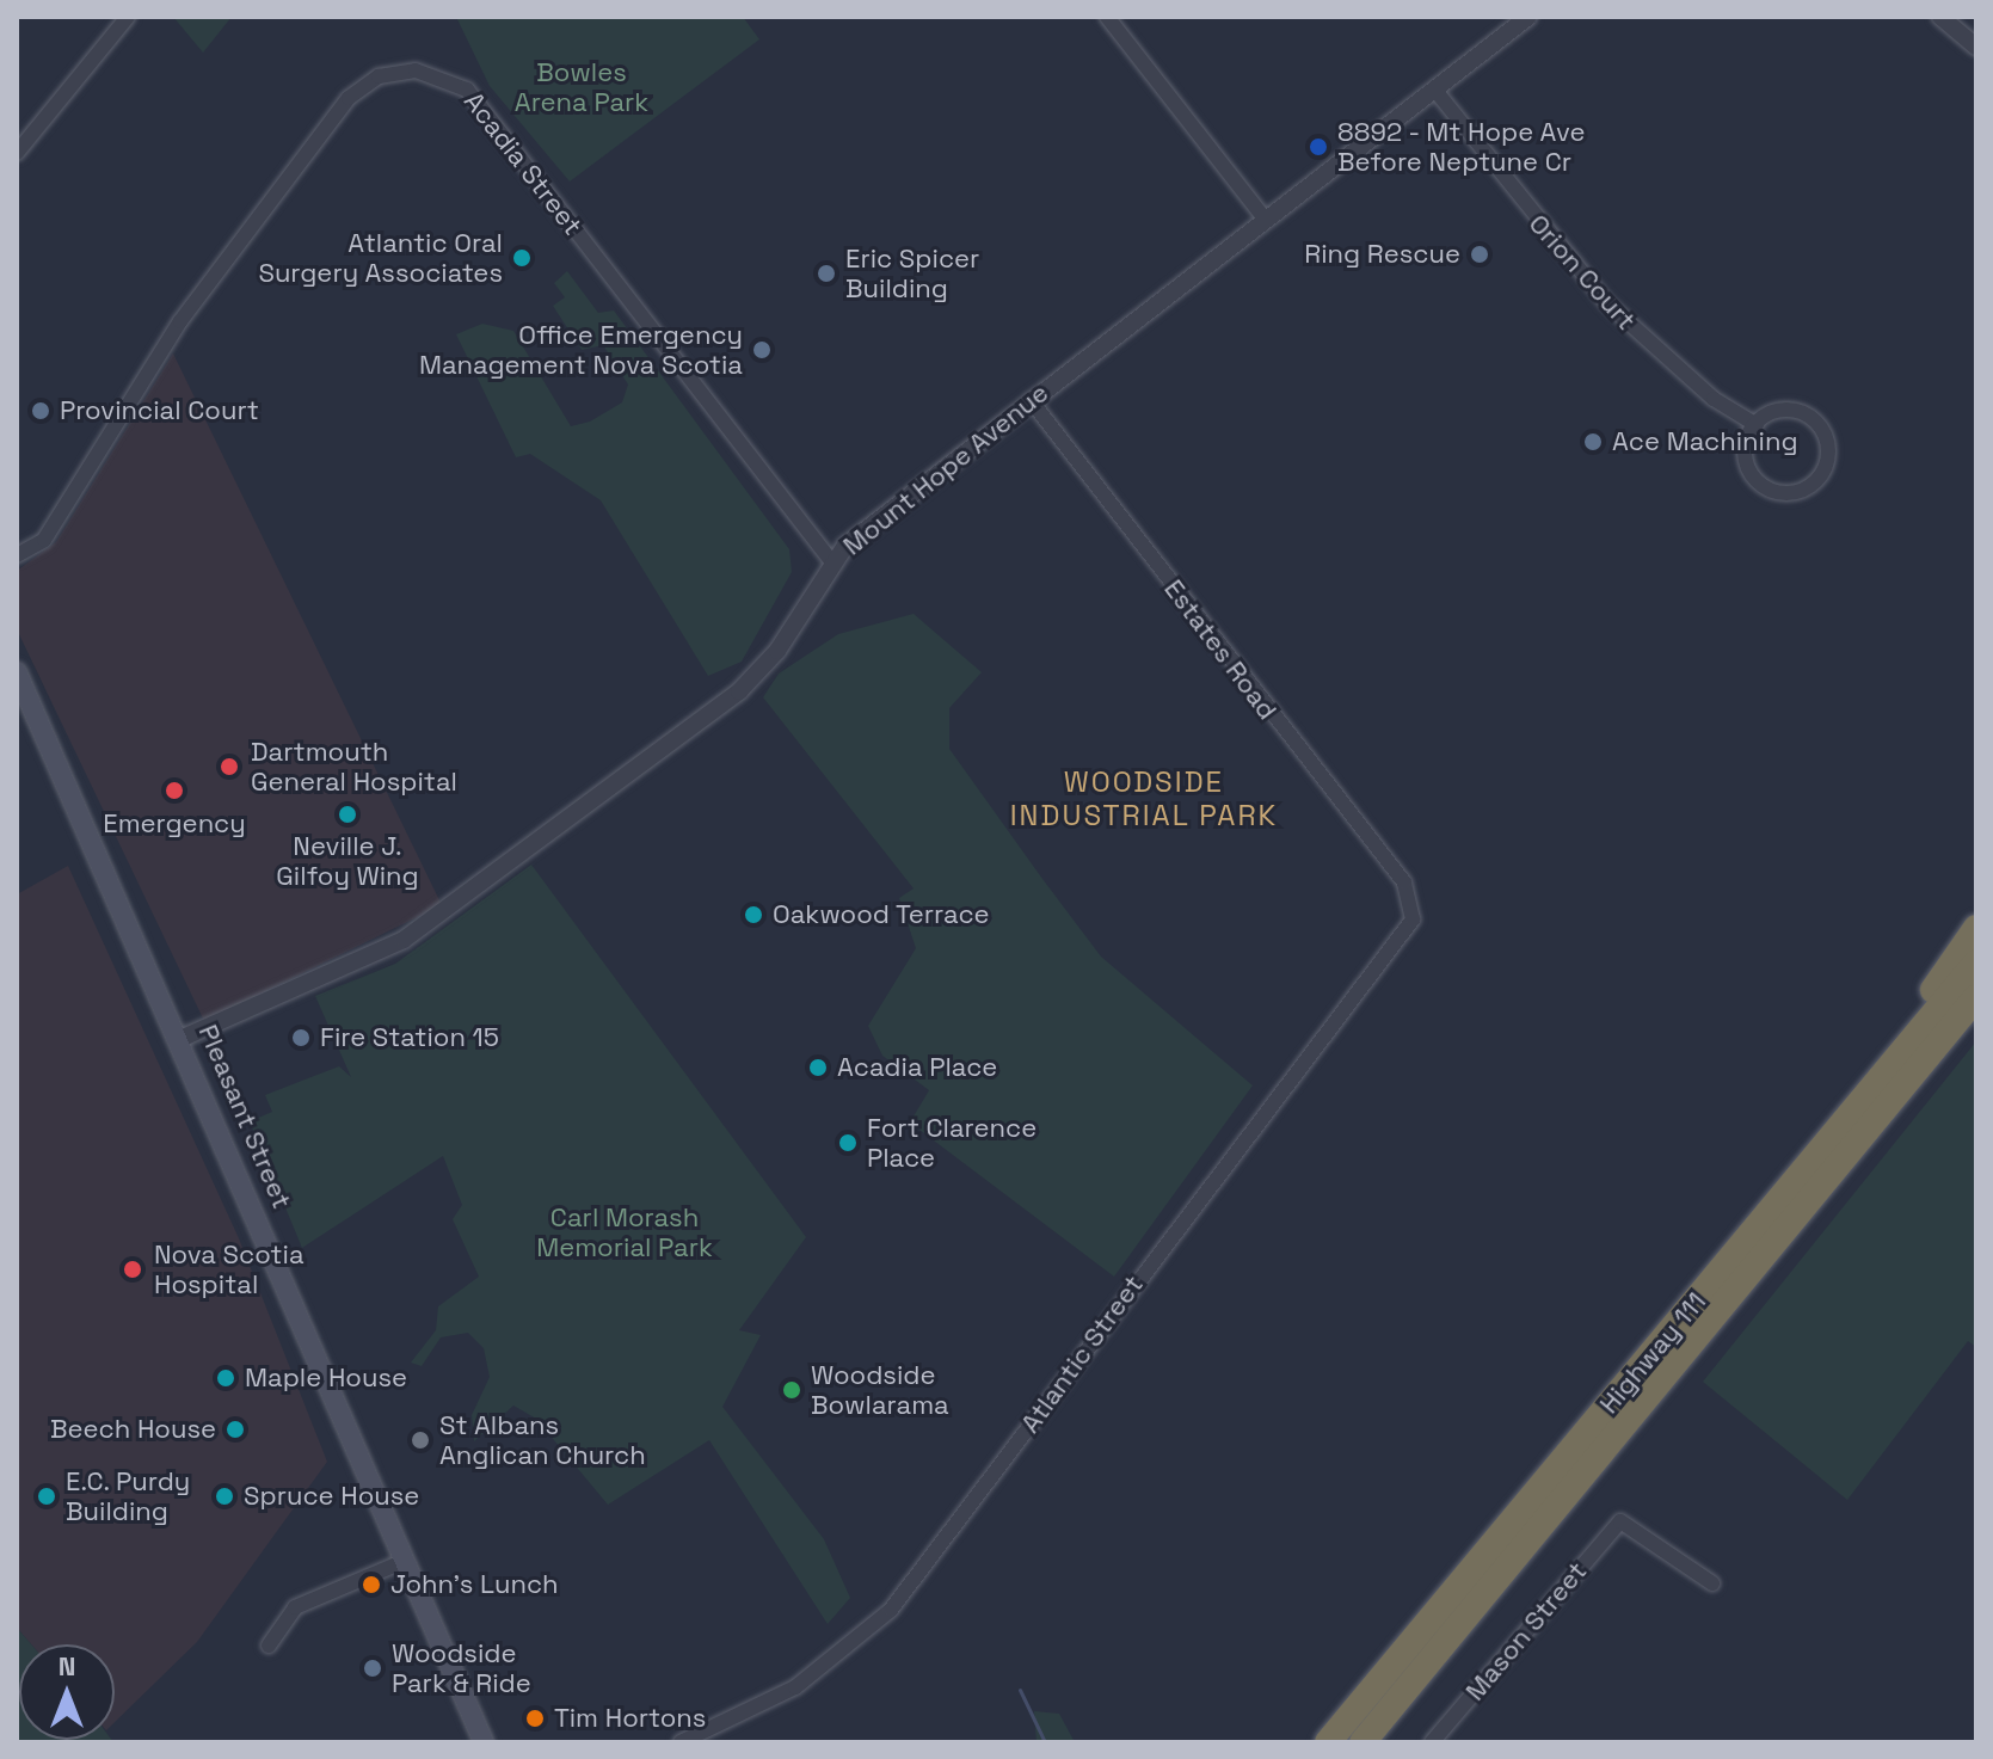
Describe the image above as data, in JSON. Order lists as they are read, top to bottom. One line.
{"streets":{"highway":["Highway 111"],"main road":["Pleasant Street"],"street":["Acadia Street","Orion Court","Mount Hope Avenue","Estates Road","Atlantic Street","Mason Street"]},"crossings":[["Acadia Street","Mount Hope Avenue"],["Orion Court","Mount Hope Avenue"],["Mount Hope Avenue","Estates Road"],["Mount Hope Avenue","Pleasant Street"],["Estates Road","Atlantic Street"]],"districts":["WOODSIDE INDUSTRIAL PARK"],"parks":["Bowles Arena Park","Carl Morash Memorial Park"],"places":["8892 - Mt Hope Ave Before Neptune Cr","Ring Rescue","Atlantic Oral Surgery Associates","Eric Spicer Building","Office Emergency Management Nova Scotia","Provincial Court","Ace Machining","Dartmouth General Hospital","Emergency","Neville J. Gilfoy Wing","Oakwood Terrace","Fire Station 15","Acadia Place","Fort Clarence Place","Nova Scotia Hospital","Maple House","Woodside Bowlarama","Beech House","St Albans Anglican Church","E.C. Purdy Building","Spruce House","John's Lunch","Woodside Park & Ride","Tim Hortons"],"north":"top"}
